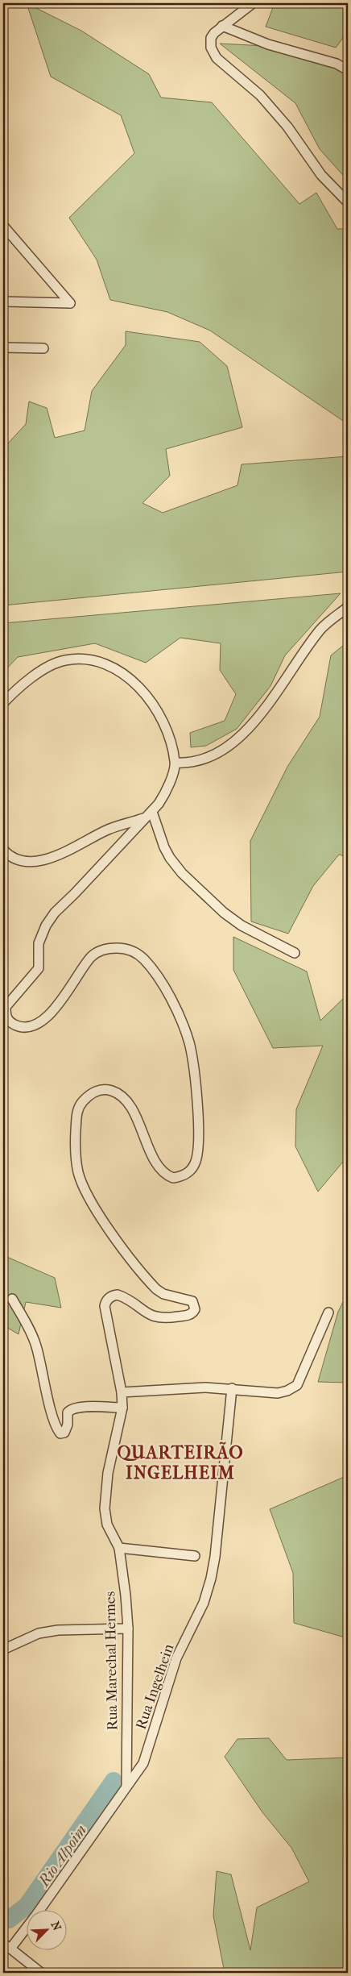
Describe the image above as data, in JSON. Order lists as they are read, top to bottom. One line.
{"streets":{"street":["Rua Marechal Hermes","Rua Ingelhein"]},"crossings":[["Rua Marechal Hermes","Rua Ingelhein"]],"districts":["QUARTEIRÃO INGELHEIM"],"water":["Rio Alpoim"],"north":"top right"}
